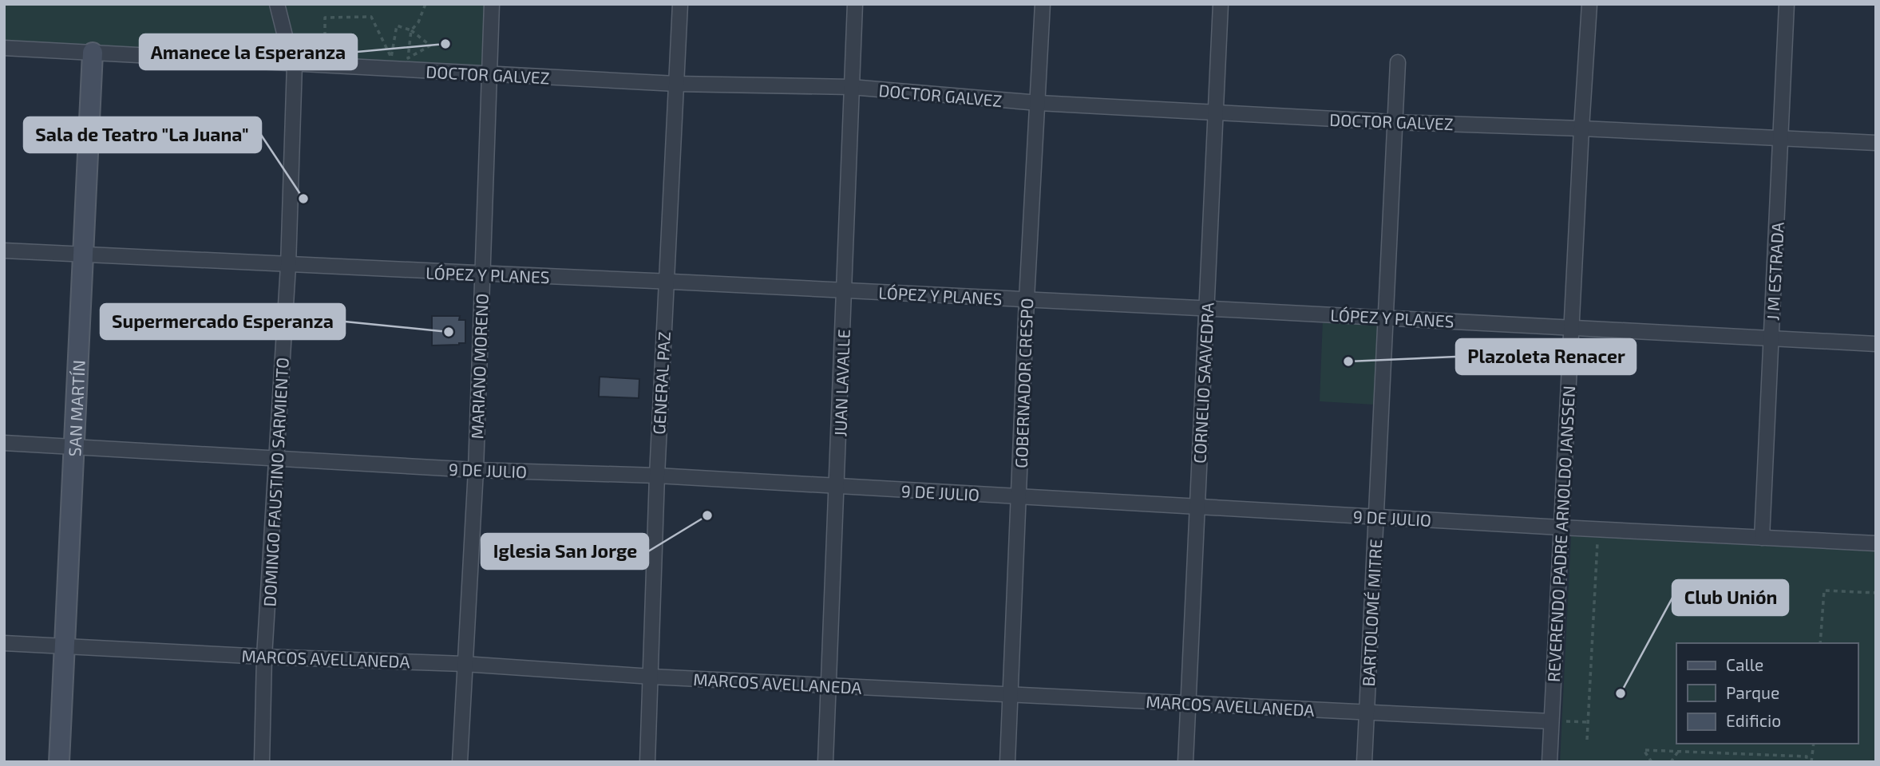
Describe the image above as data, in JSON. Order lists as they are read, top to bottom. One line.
{"streets":{"main road":["SAN MARTÍN"],"street":["DOCTOR GALVEZ","J M ESTRADA","LÓPEZ Y PLANES","MARIANO MORENO","GENERAL PAZ","JUAN LAVALLE","GOBERNADOR CRESPO","CORNELIO SAAVEDRA","9 DE JULIO","DOMINGO FAUSTINO SARMIENTO","REVERENDO PADRE ARNOLDO JANSSEN","BARTOLOMÉ MITRE","MARCOS AVELLANEDA"]},"crossings":[["DOCTOR GALVEZ","J M ESTRADA"],["DOCTOR GALVEZ","MARIANO MORENO"],["DOCTOR GALVEZ","GENERAL PAZ"],["DOCTOR GALVEZ","JUAN LAVALLE"],["DOCTOR GALVEZ","GOBERNADOR CRESPO"],["DOCTOR GALVEZ","CORNELIO SAAVEDRA"],["DOCTOR GALVEZ","SAN MARTÍN"],["DOCTOR GALVEZ","DOMINGO FAUSTINO SARMIENTO"],["DOCTOR GALVEZ","REVERENDO PADRE ARNOLDO JANSSEN"],["DOCTOR GALVEZ","BARTOLOMÉ MITRE"],["J M ESTRADA","LÓPEZ Y PLANES"],["J M ESTRADA","9 DE JULIO"],["LÓPEZ Y PLANES","MARIANO MORENO"],["LÓPEZ Y PLANES","GENERAL PAZ"],["LÓPEZ Y PLANES","JUAN LAVALLE"],["LÓPEZ Y PLANES","GOBERNADOR CRESPO"],["LÓPEZ Y PLANES","CORNELIO SAAVEDRA"],["LÓPEZ Y PLANES","SAN MARTÍN"],["LÓPEZ Y PLANES","DOMINGO FAUSTINO SARMIENTO"],["LÓPEZ Y PLANES","REVERENDO PADRE ARNOLDO JANSSEN"],["LÓPEZ Y PLANES","BARTOLOMÉ MITRE"],["MARIANO MORENO","9 DE JULIO"],["MARIANO MORENO","MARCOS AVELLANEDA"],["GENERAL PAZ","9 DE JULIO"],["GENERAL PAZ","MARCOS AVELLANEDA"],["JUAN LAVALLE","9 DE JULIO"],["JUAN LAVALLE","MARCOS AVELLANEDA"],["GOBERNADOR CRESPO","9 DE JULIO"],["GOBERNADOR CRESPO","MARCOS AVELLANEDA"],["CORNELIO SAAVEDRA","9 DE JULIO"],["CORNELIO SAAVEDRA","MARCOS AVELLANEDA"],["SAN MARTÍN","9 DE JULIO"],["SAN MARTÍN","MARCOS AVELLANEDA"],["9 DE JULIO","DOMINGO FAUSTINO SARMIENTO"],["9 DE JULIO","REVERENDO PADRE ARNOLDO JANSSEN"],["9 DE JULIO","BARTOLOMÉ MITRE"],["DOMINGO FAUSTINO SARMIENTO","MARCOS AVELLANEDA"],["REVERENDO PADRE ARNOLDO JANSSEN","MARCOS AVELLANEDA"],["BARTOLOMÉ MITRE","MARCOS AVELLANEDA"]],"places":["Amanece la Esperanza","Sala de Teatro \"La Juana\"","Supermercado Esperanza","Plazoleta Renacer","Iglesia San Jorge","Club Unión"],"legend":["Calle","Parque","Edificio"]}
